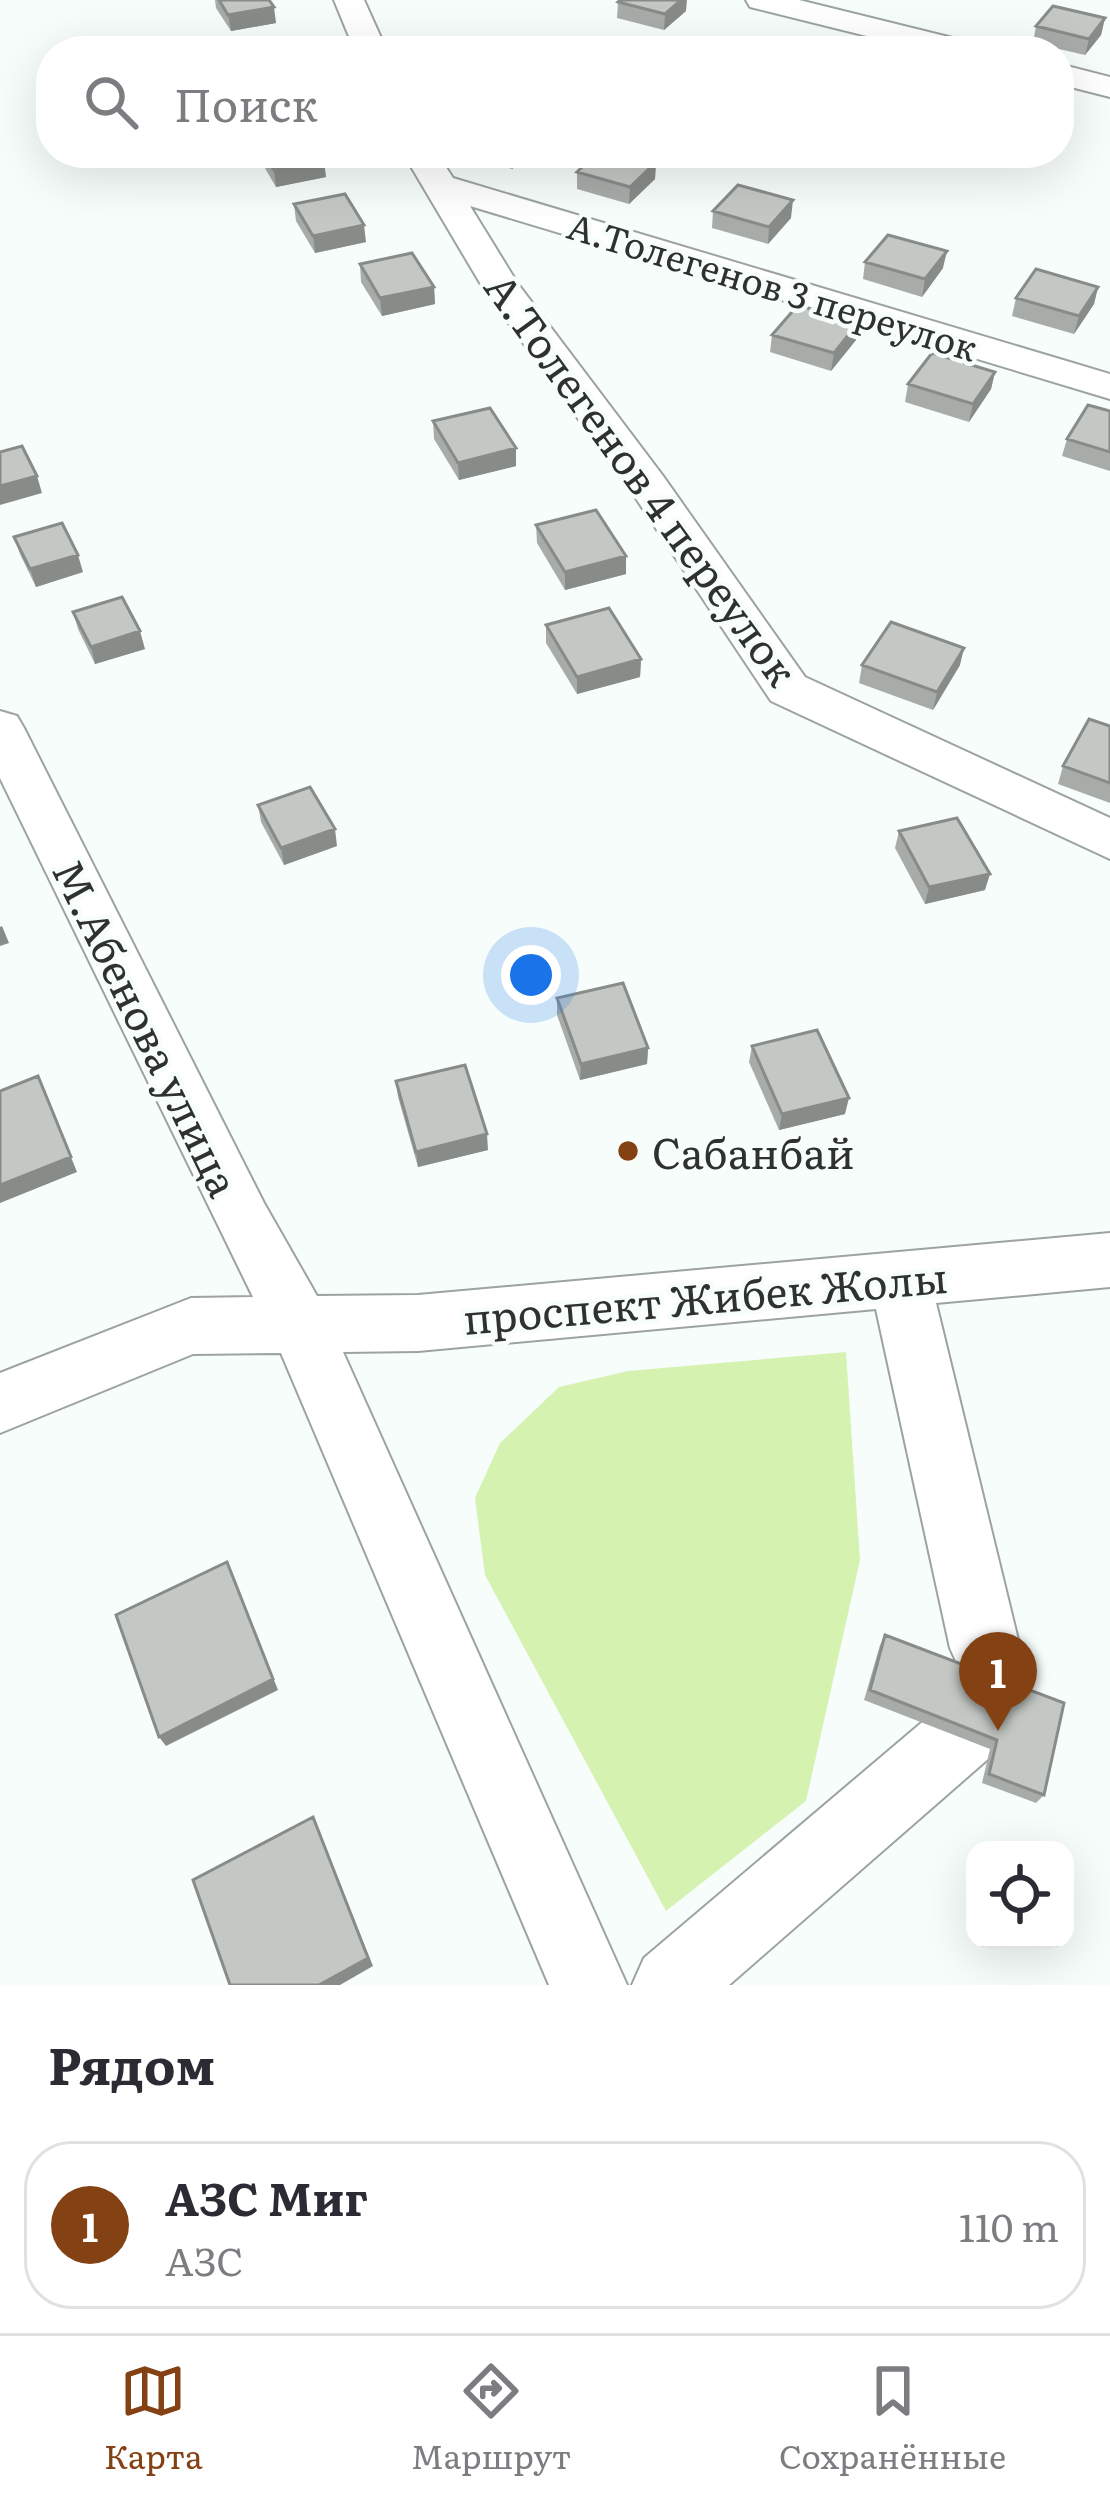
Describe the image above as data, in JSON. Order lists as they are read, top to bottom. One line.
{"streets":{"street":["А.Толегенов 3 переулок","А.Толегенов 4 переулок","М.Абенова улица","проспект Жибек Жолы"]},"crossings":[["А.Толегенов 3 переулок","А.Толегенов 4 переулок"],["М.Абенова улица","проспект Жибек Жолы"]],"places":["Сабанбай"],"page":{"search":"Поиск","pins":"1","heading":"Рядом","list":[{"mark":"1","name":"АЗС Миг","note":"АЗС","value":"110 m"}],"nav":["Карта","Маршрут","Сохранённые"]}}
